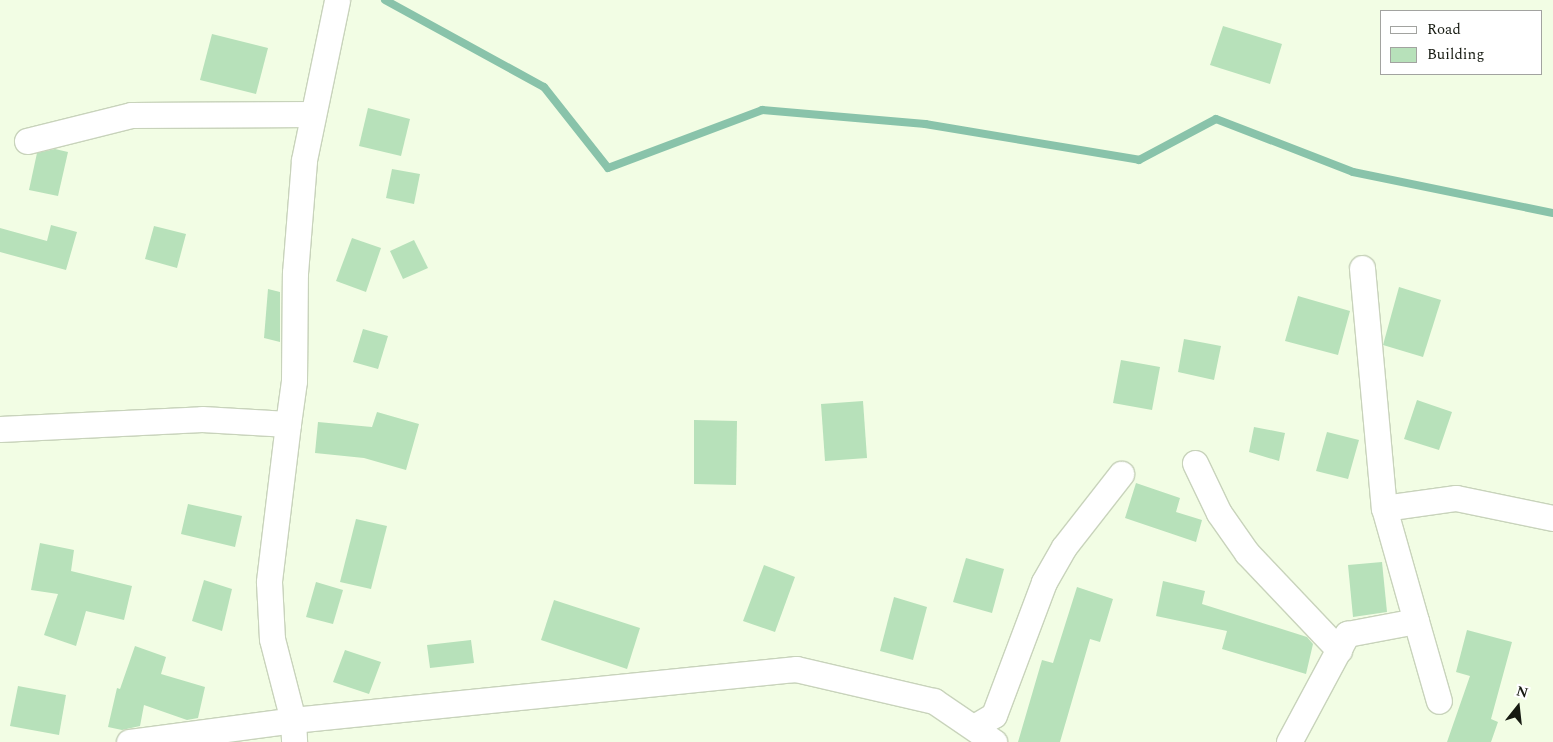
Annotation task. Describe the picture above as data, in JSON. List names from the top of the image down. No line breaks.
{"legend":["Road","Building"],"north":"top"}
